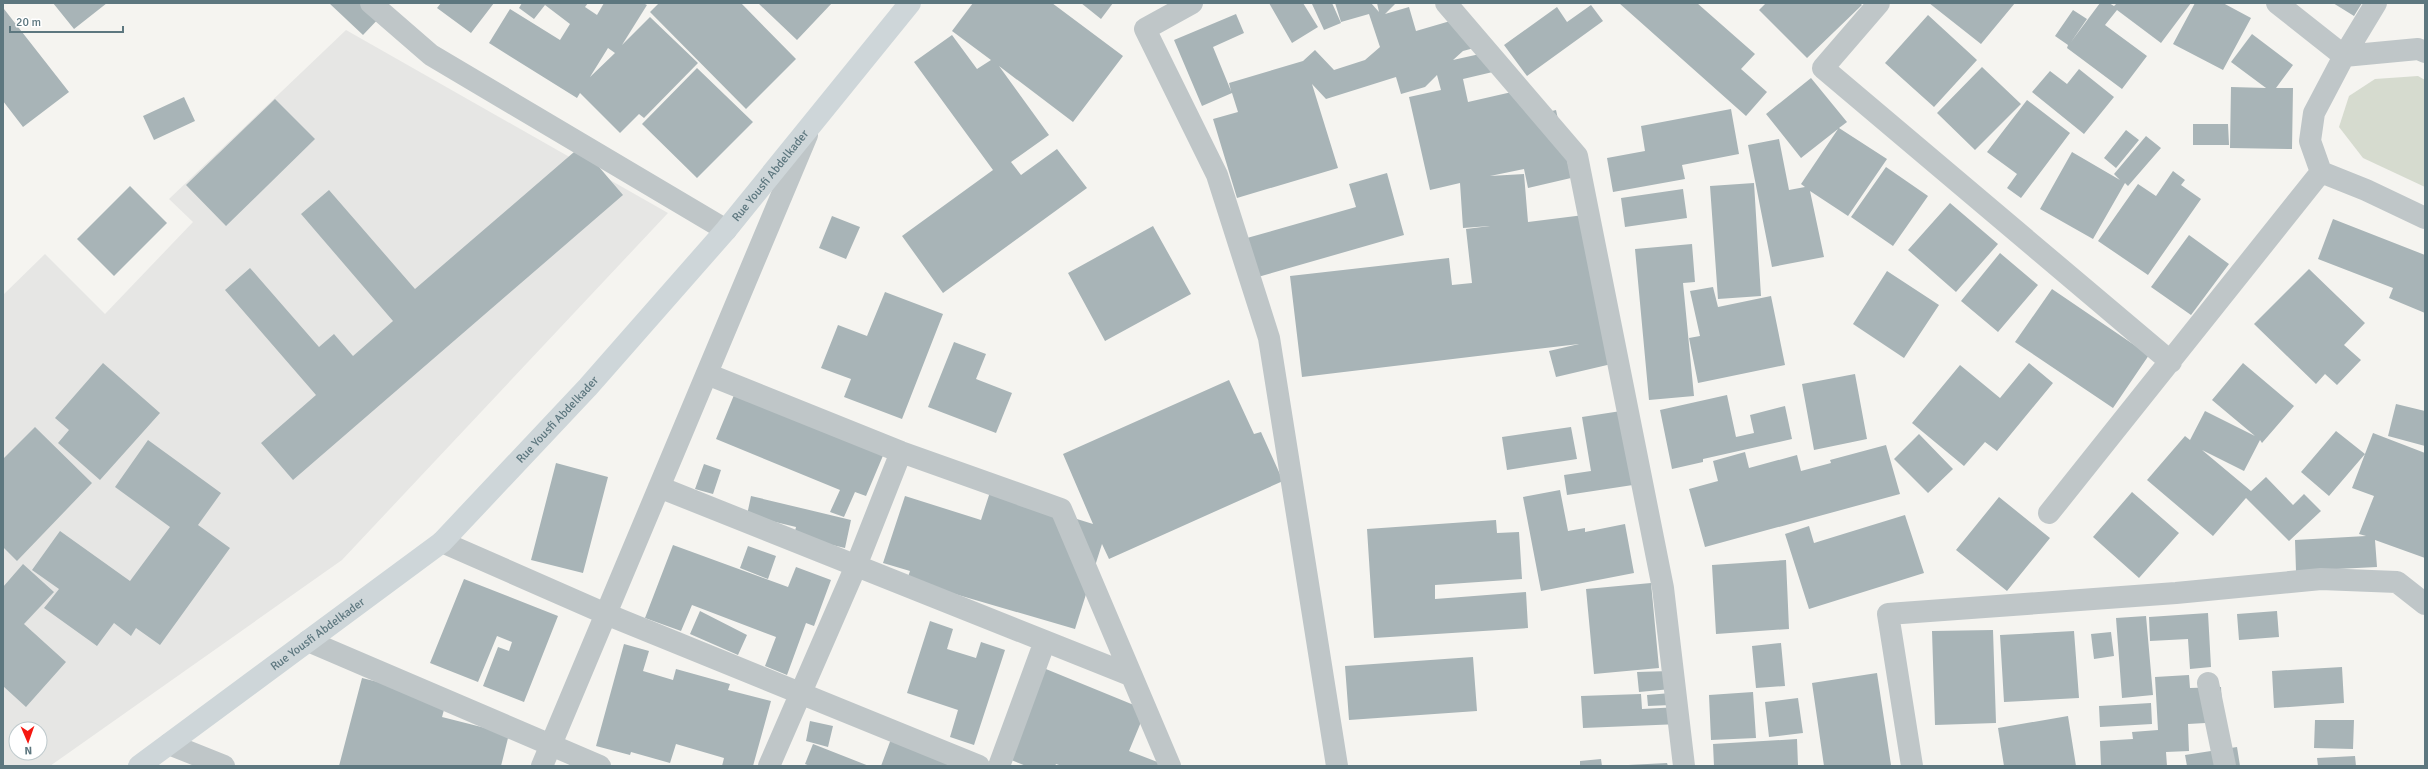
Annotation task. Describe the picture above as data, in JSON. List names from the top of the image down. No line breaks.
{"streets":{"main road":["Rue Yousfi Abdelkader"]},"scale_bar":"20 m","north":"bottom"}
